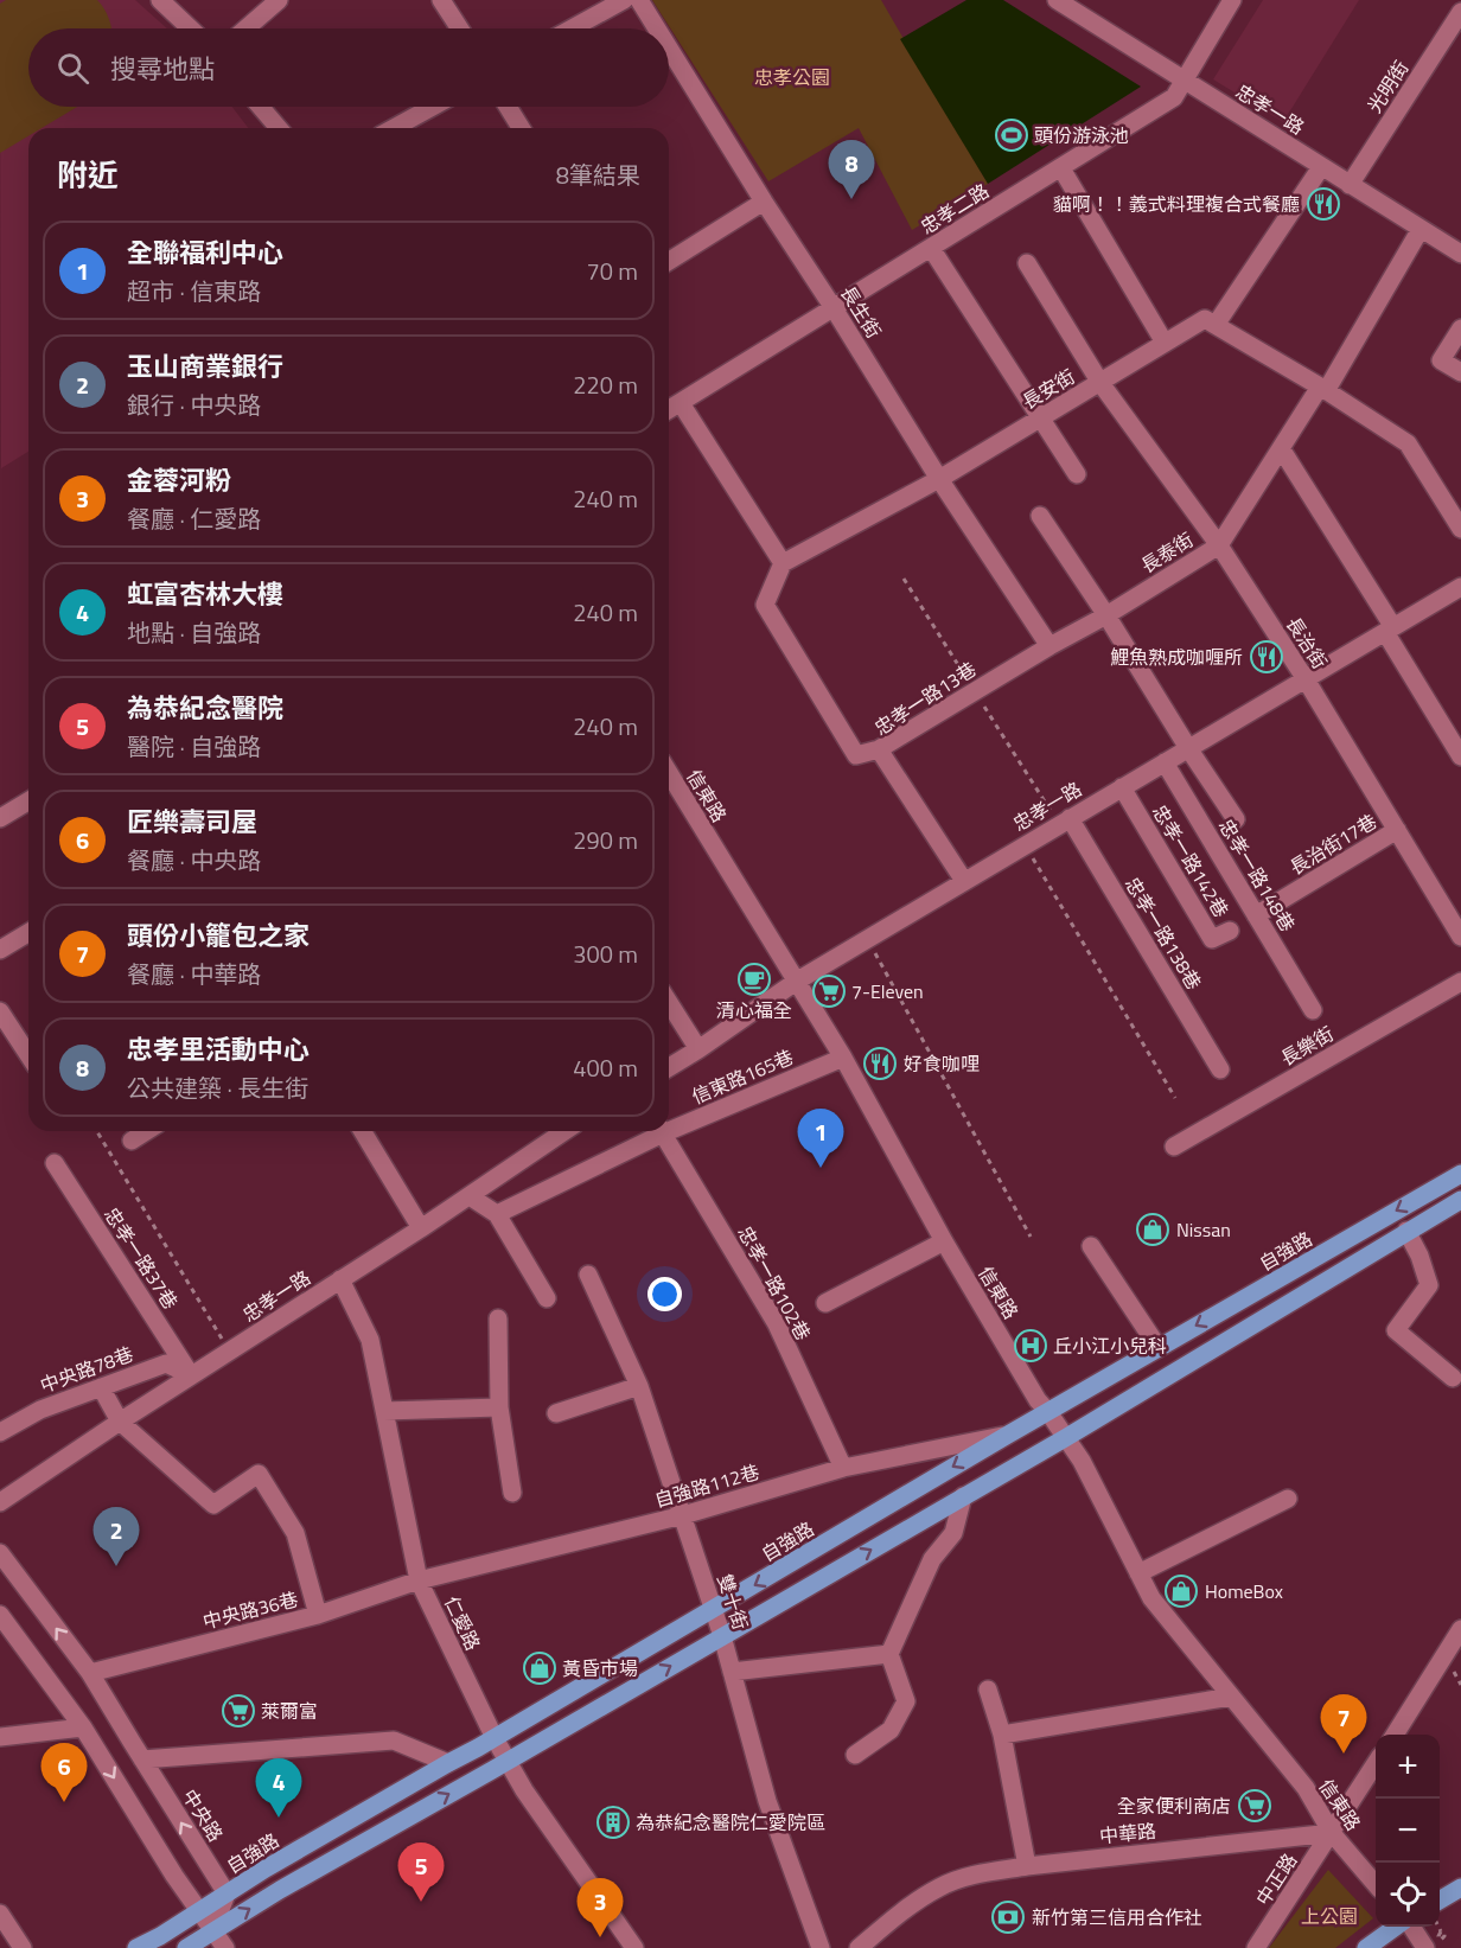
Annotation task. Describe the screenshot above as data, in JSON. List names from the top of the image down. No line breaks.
{"streets":{"main road":["自強路"],"street":["光明街","忠孝一路","忠孝二路","長生街","長安街","長泰街","長治街","忠孝一路13巷","信東路","長治街17巷","忠孝一路142巷","忠孝一路148巷","忠孝一路138巷","長樂街","信東路165巷","忠孝一路37巷","忠孝一路102巷","中央路78巷","自強路112巷","雙十街","中央路36巷","仁愛路","中央路","中華路","中正路"]},"crossings":[["光明街","忠孝一路"],["忠孝一路","忠孝二路"],["忠孝一路","長泰街"],["忠孝一路","長治街"],["忠孝一路","忠孝一路13巷"],["忠孝一路","信東路"],["忠孝一路","忠孝一路142巷"],["忠孝一路","忠孝一路148巷"],["忠孝一路","忠孝一路138巷"],["忠孝一路","忠孝一路37巷"],["忠孝一路","中央路78巷"],["忠孝一路","仁愛路"],["忠孝二路","長生街"],["長生街","長安街"],["長生街","長泰街"],["長生街","忠孝一路13巷"],["長安街","長治街"],["長泰街","長治街"],["長泰街","忠孝一路13巷"],["長治街","長治街17巷"],["信東路","信東路165巷"],["信東路","自強路"],["信東路","中華路"],["信東路","中正路"],["長治街17巷","忠孝一路148巷"],["自強路","自強路112巷"],["自強路","雙十街"],["自強路","仁愛路"],["自強路","中央路"],["忠孝一路37巷","中央路78巷"],["忠孝一路102巷","自強路112巷"],["自強路112巷","雙十街"],["自強路112巷","中央路36巷"],["自強路112巷","仁愛路"],["中央路36巷","仁愛路"],["中央路36巷","中央路"],["中華路","中正路"]],"parks":["忠孝公園","上公園"],"places":{"sports":["頭份游泳池"],"restaurant":["貓啊！！義式料理複合式餐廳","鯉魚熟成咖喱所","好食咖哩"],"cafe":["清心福全"],"supermarket":["7-Eleven","萊爾富","全家便利商店"],"shop":["Nissan","HomeBox","黃昏市場"],"hospital":["丘小江小兒科"],"building":["為恭紀念醫院仁愛院區"],"bank":["新竹第三信用合作社"]},"page":{"search":"搜尋地點","heading":["附近","8筆結果"],"pins":["8","1","2","7","6","4","5","3"],"list":[{"mark":"1","name":"全聯福利中心","note":"超市 · 信東路","value":"70 m"},{"mark":"2","name":"玉山商業銀行","note":"銀行 · 中央路","value":"220 m"},{"mark":"3","name":"金蓉河粉","note":"餐廳 · 仁愛路","value":"240 m"},{"mark":"4","name":"虹富杏林大樓","note":"地點 · 自強路","value":"240 m"},{"mark":"5","name":"為恭紀念醫院","note":"醫院 · 自強路","value":"240 m"},{"mark":"6","name":"匠樂壽司屋","note":"餐廳 · 中央路","value":"290 m"},{"mark":"7","name":"頭份小籠包之家","note":"餐廳 · 中華路","value":"300 m"},{"mark":"8","name":"忠孝里活動中心","note":"公共建築 · 長生街","value":"400 m"}],"map_buttons":["+","−"]}}
